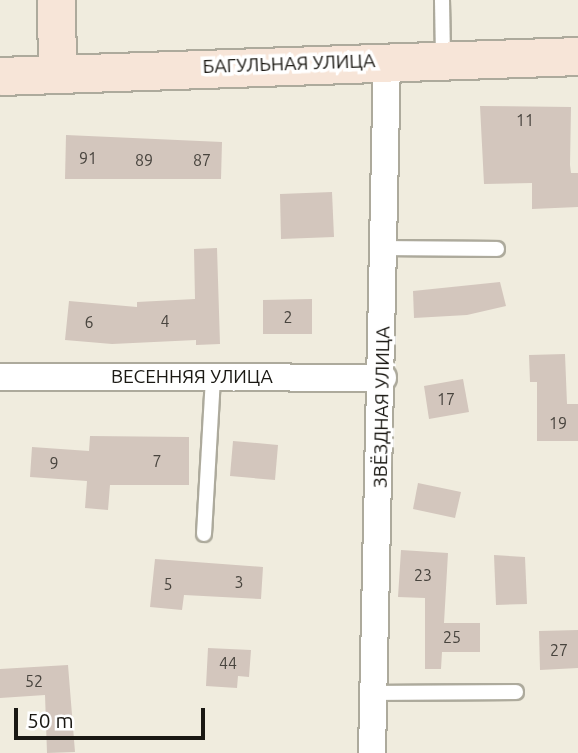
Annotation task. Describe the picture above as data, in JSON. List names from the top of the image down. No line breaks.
{"streets":{"street":["БАГУЛЬНАЯ УЛИЦА","ВЕСЕННЯЯ УЛИЦА","ЗВЁЗДНАЯ УЛИЦА"]},"crossings":[["БАГУЛЬНАЯ УЛИЦА","ЗВЁЗДНАЯ УЛИЦА"],["ВЕСЕННЯЯ УЛИЦА","ЗВЁЗДНАЯ УЛИЦА"]],"house_numbers":["11","91","89","87","2","4","6","17","19","7","9","23","3","5","25","27","44","52"],"scale_bar":"50 m"}
